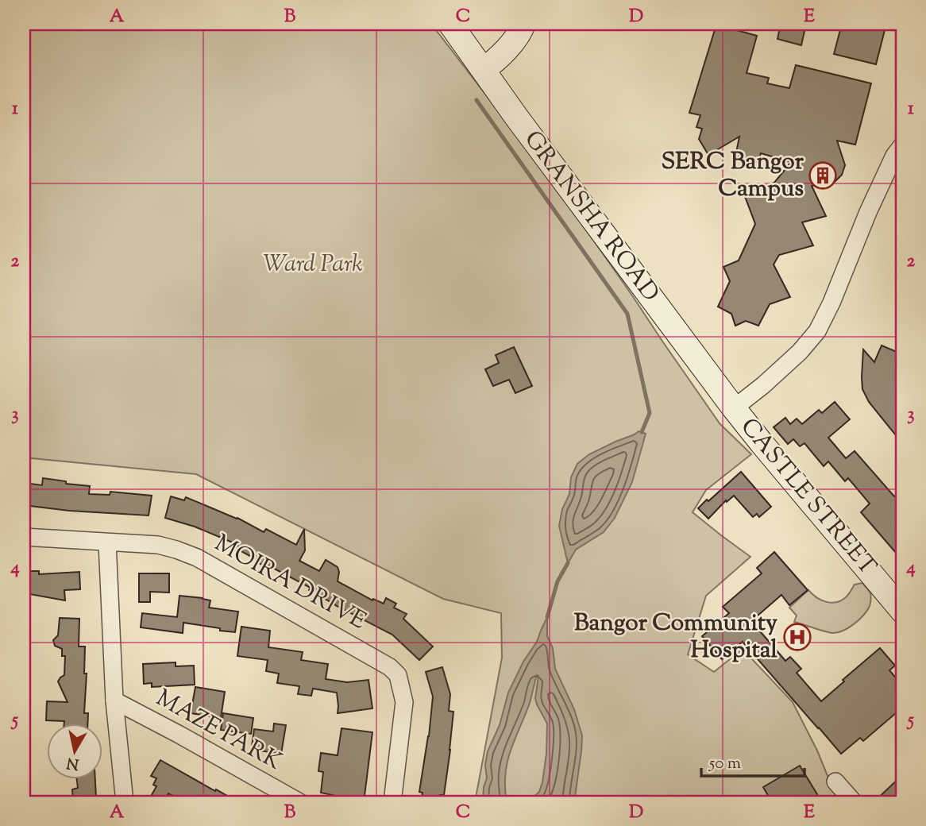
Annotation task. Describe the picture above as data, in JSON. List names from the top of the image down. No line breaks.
{"streets":{"street":["GRANSHA ROAD","CASTLE STREET","MOIRA DRIVE","MAZE PARK"]},"crossings":[["GRANSHA ROAD","CASTLE STREET"]],"parks":["Ward Park"],"places":{"building":["SERC Bangor Campus"],"hospital":["Bangor Community Hospital"]},"scale_bar":"50 m","north":"bottom","grid":{"columns":["A","B","C","D","E"],"rows":["1","2","3","4","5"]}}
